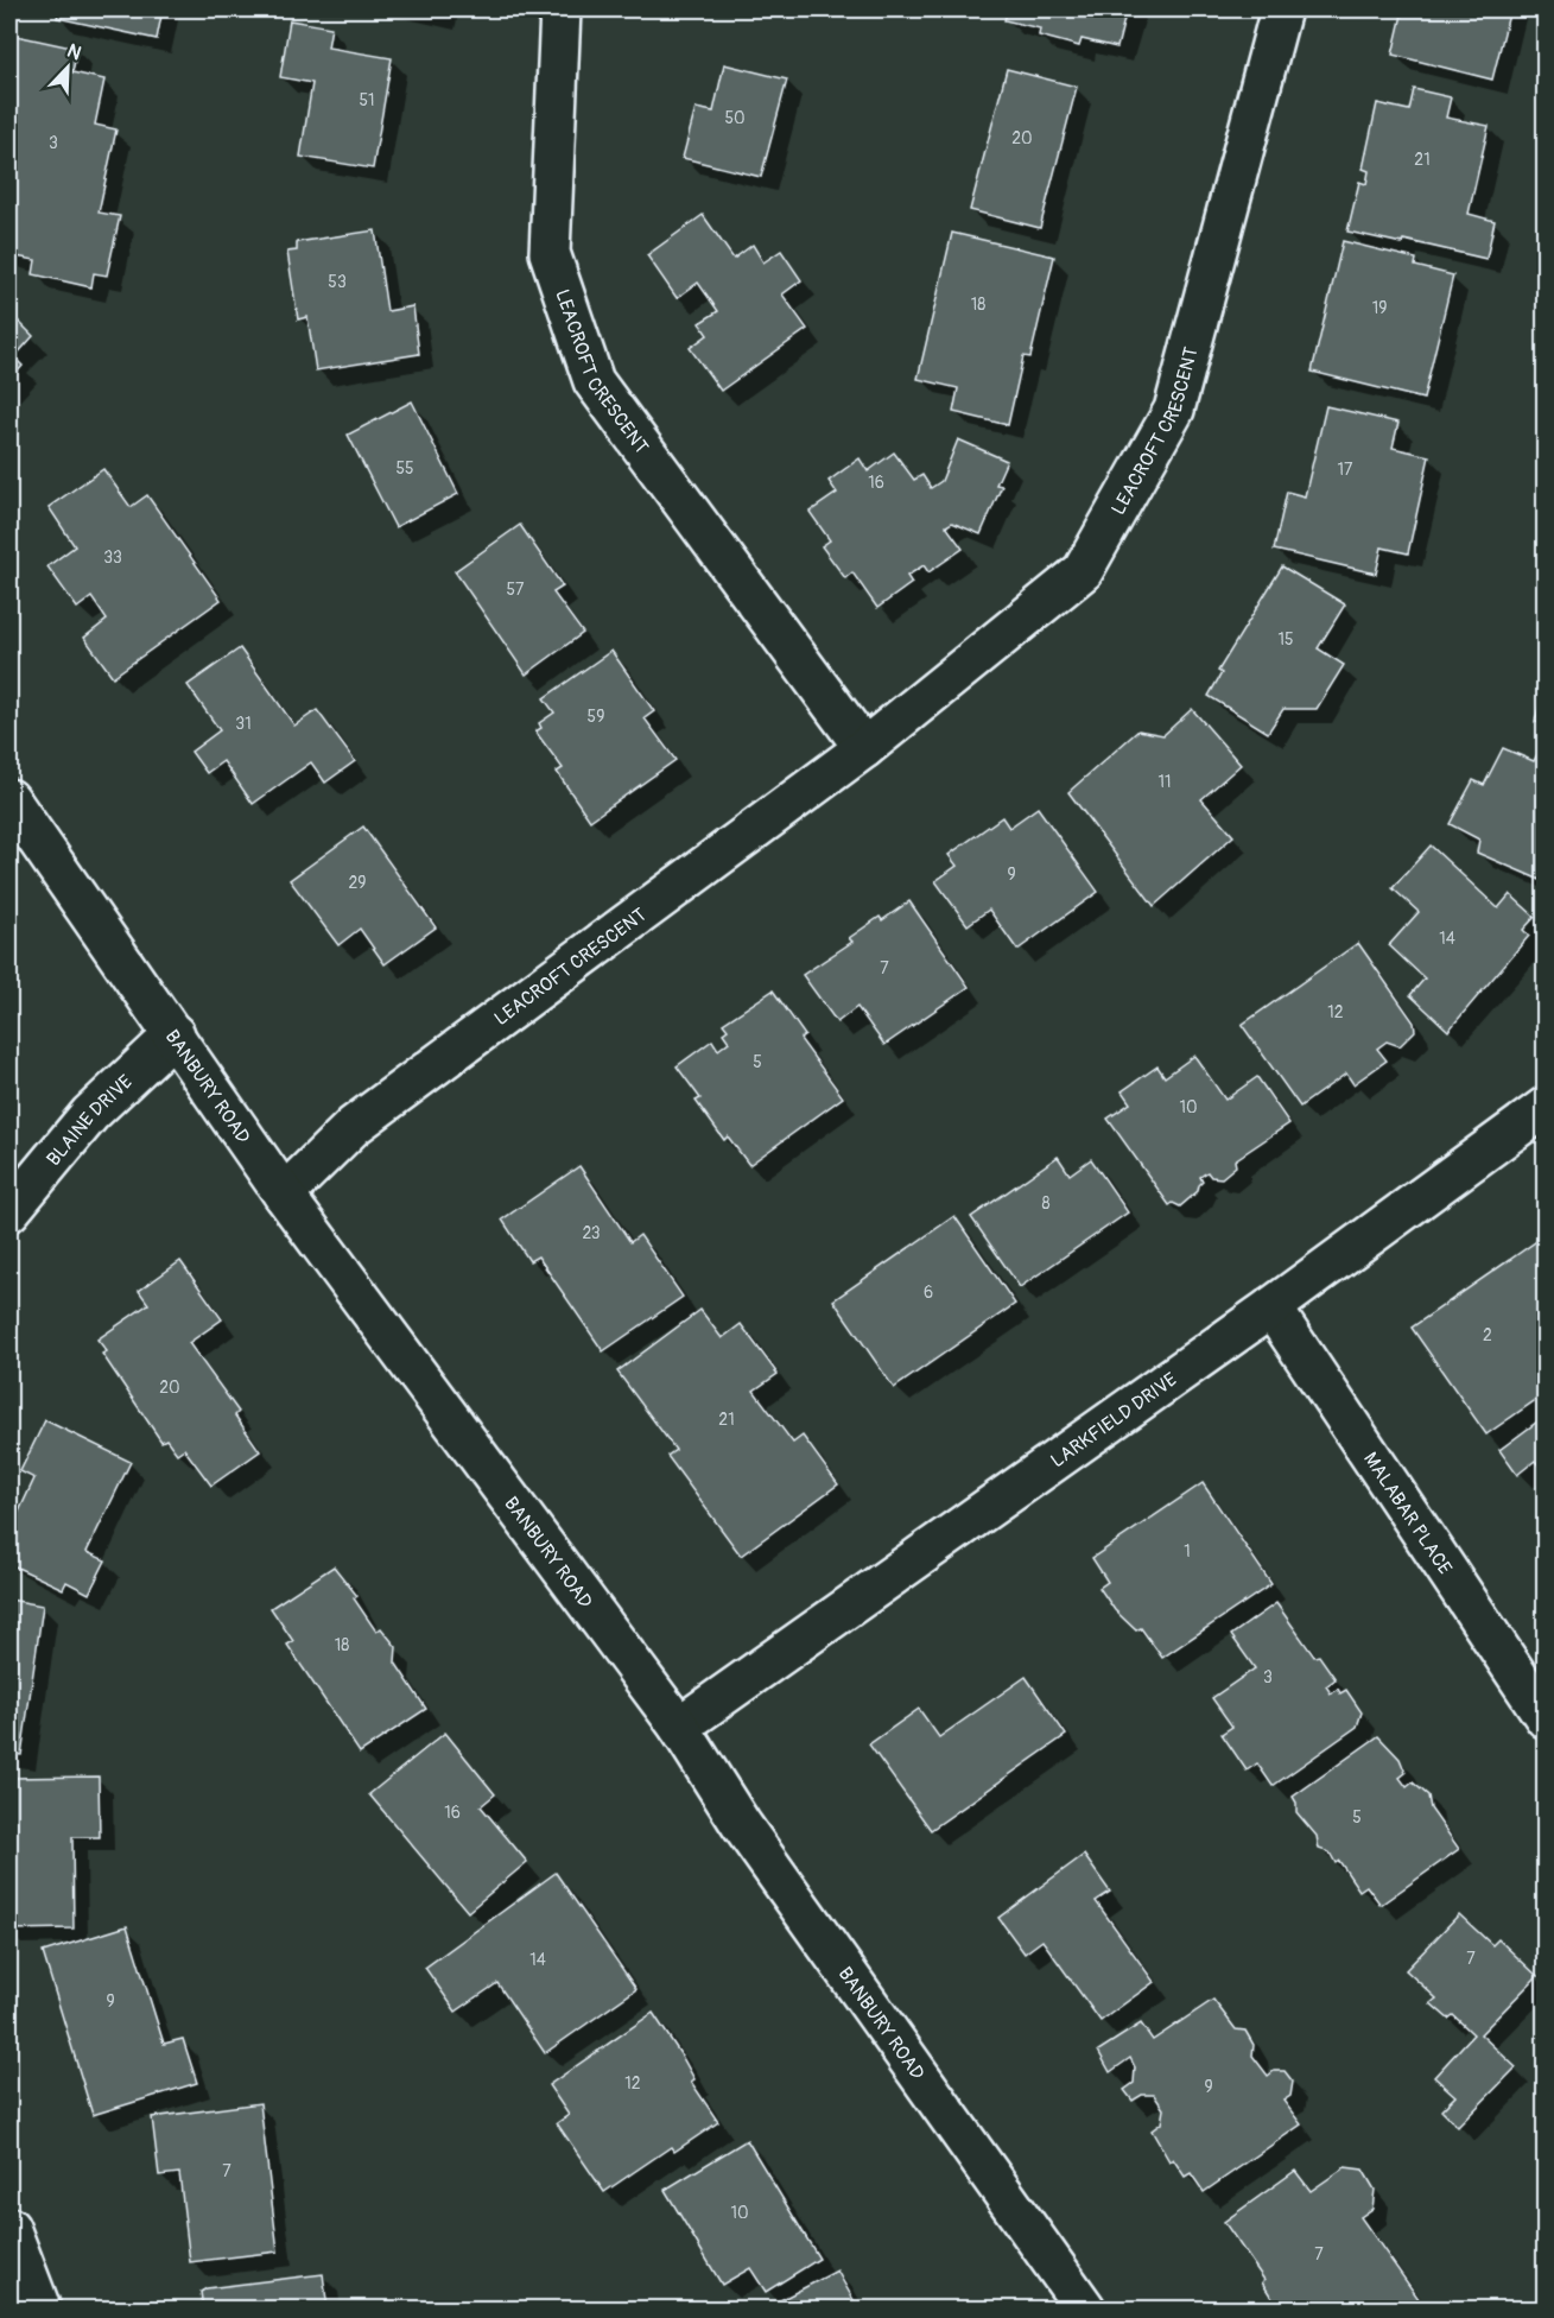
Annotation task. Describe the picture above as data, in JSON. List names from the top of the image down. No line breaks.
{"streets":{"street":["LEACROFT CRESCENT","BANBURY ROAD","BLAINE DRIVE","LARKFIELD DRIVE","MALABAR PLACE"]},"crossings":[["LEACROFT CRESCENT","BANBURY ROAD"],["BANBURY ROAD","BLAINE DRIVE"],["BANBURY ROAD","LARKFIELD DRIVE"],["LARKFIELD DRIVE","MALABAR PLACE"]],"house_numbers":["51","50","20","3","21","53","18","19","55","17","16","33","57","15","59","31","11","9","29","14","7","12","5","10","8","23","6","2","20","21","1","18","3","16","5","7","14","9","12","9","7","10","7"],"north":"top right"}
